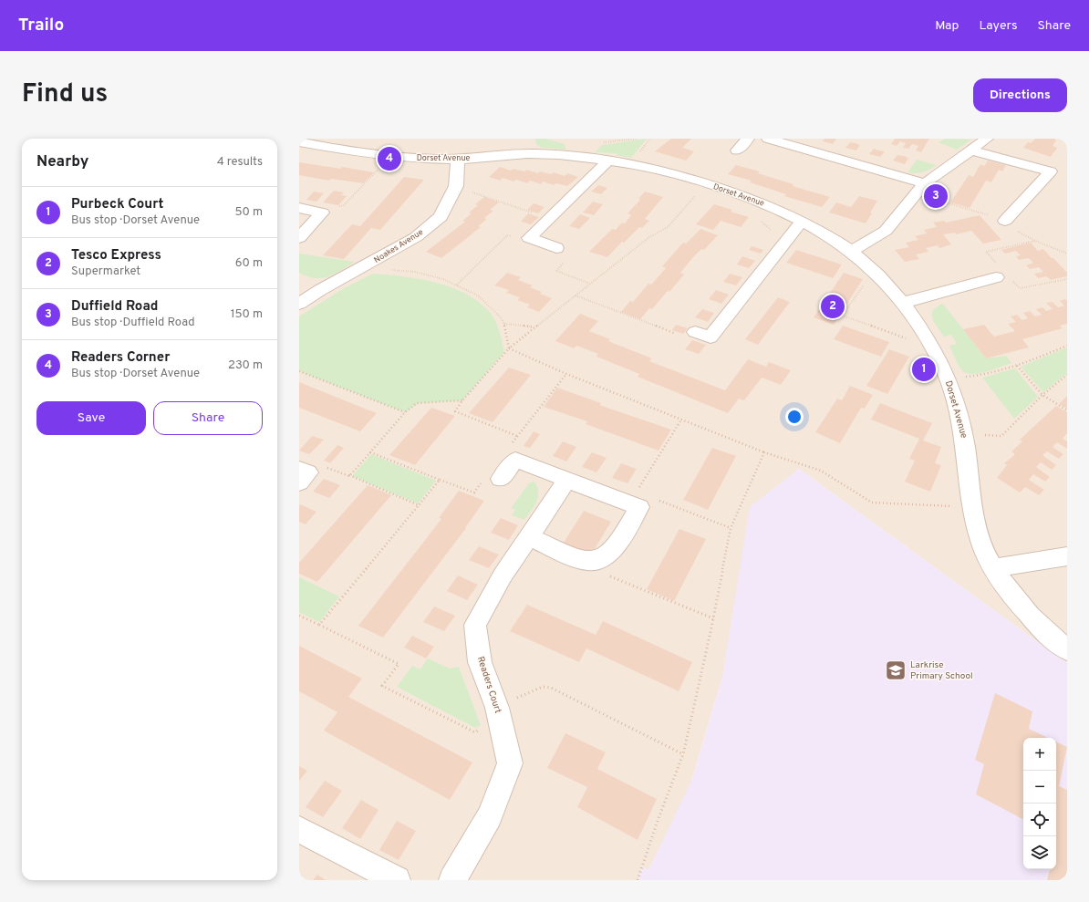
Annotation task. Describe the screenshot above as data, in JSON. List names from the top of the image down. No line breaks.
{"streets":{"street":["Dorset Avenue","Noakes Avenue","Readers Court"]},"crossings":[["Dorset Avenue","Noakes Avenue"]],"places":{"school or university":["Larkrise Primary School"]},"page":{"header":"Trailo","nav":["Map","Layers","Share"],"title":"Find us","buttons":["Directions",["Save","Share"]],"heading":["Nearby","4 results"],"pins":["4","3","2","1"],"list":[{"mark":"1","name":"Purbeck Court","note":"Bus stop · Dorset Avenue","value":"50 m"},{"mark":"2","name":"Tesco Express","note":"Supermarket","value":"60 m"},{"mark":"3","name":"Duffield Road","note":"Bus stop · Duffield Road","value":"150 m"},{"mark":"4","name":"Readers Corner","note":"Bus stop · Dorset Avenue","value":"230 m"}],"map_buttons":["+","−"]}}
